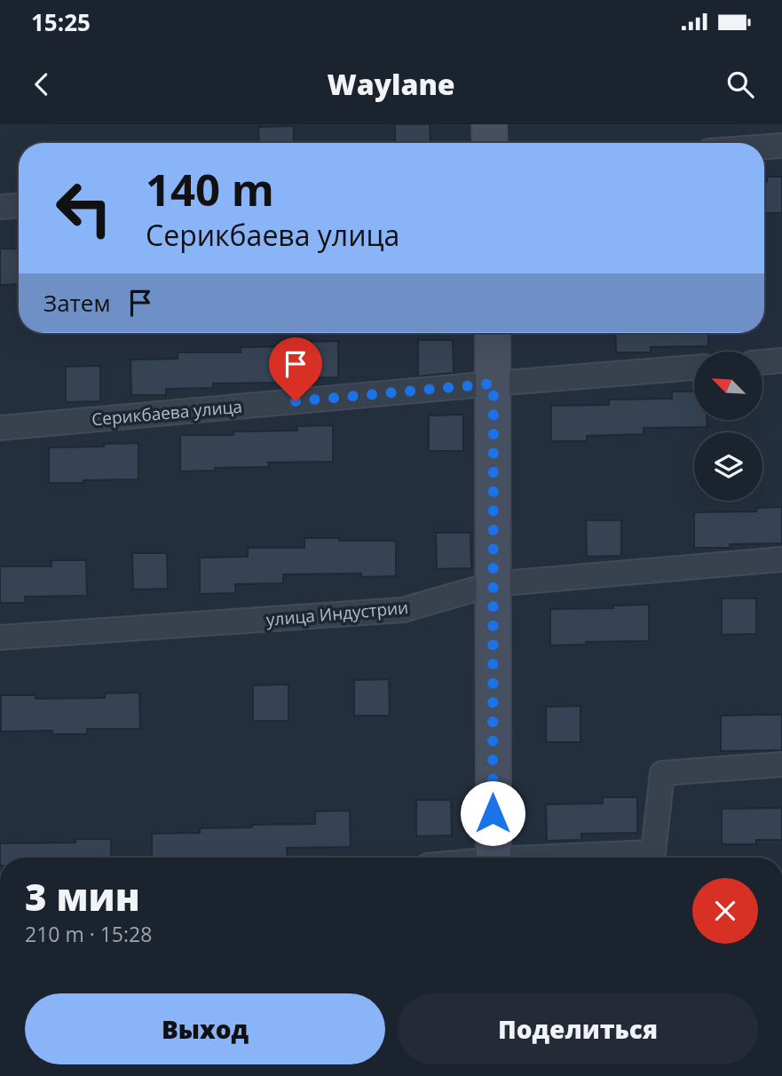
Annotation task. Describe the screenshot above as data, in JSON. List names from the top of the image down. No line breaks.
{"streets":{"street":["Серикбаева улица","улица Индустрии"]},"north":"top left","page":{"status":"15:25","header":"Waylane","turn":["140 m","Серикбаева улица"],"then":"Затем","heading":["3 мин","210 m · 15:28"],"buttons":["Выход","Поделиться"]}}
